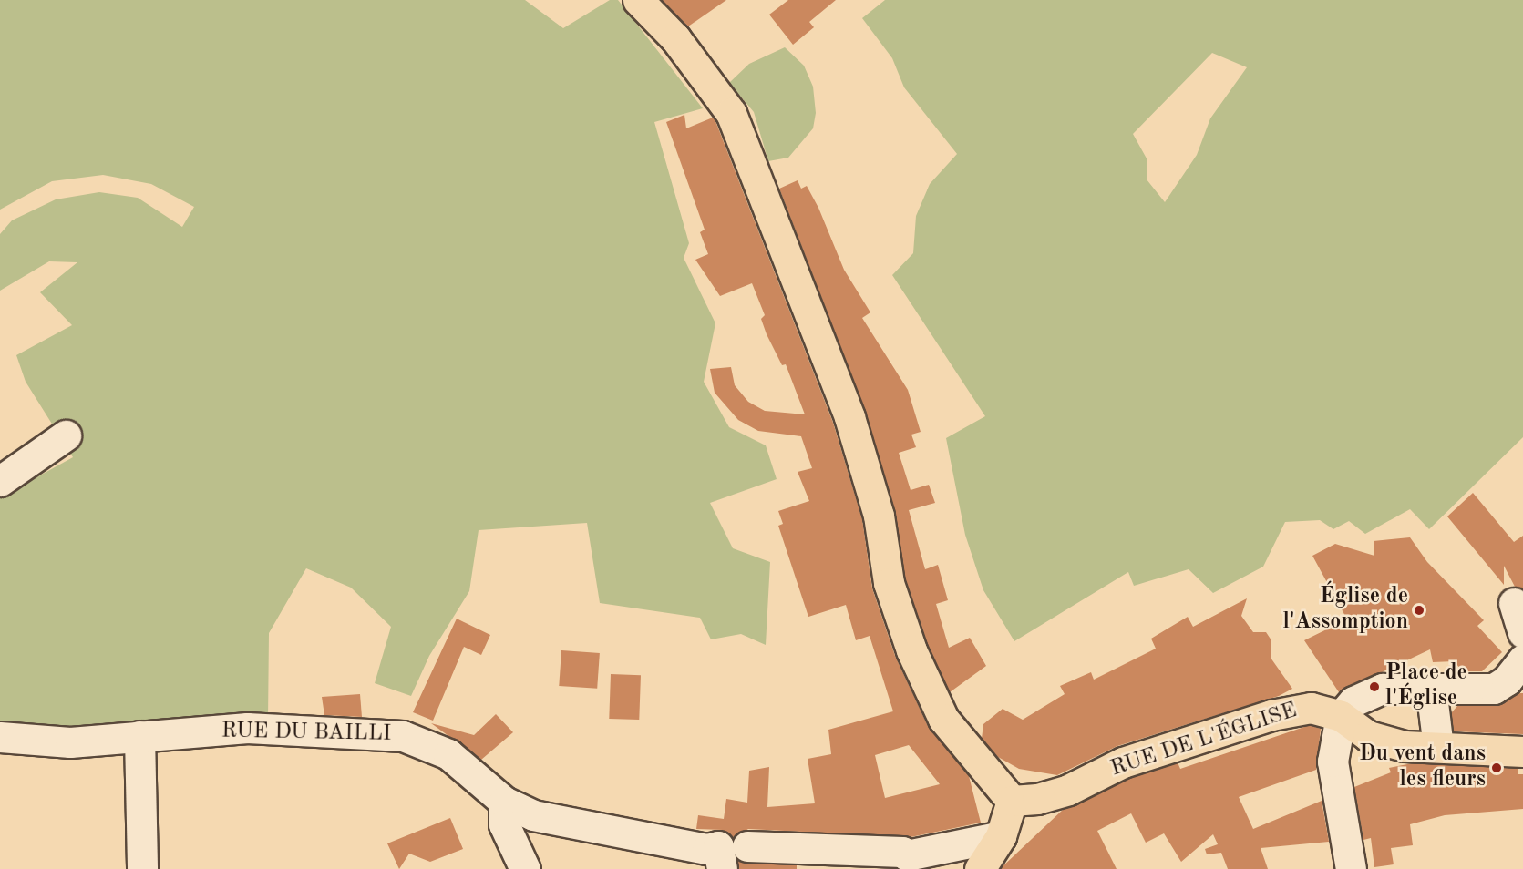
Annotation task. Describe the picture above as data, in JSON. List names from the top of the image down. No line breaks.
{"streets":{"main road":["RUE DE L'ÉGLISE"],"street":["RUE DU BAILLI"]},"places":["Église de l'Assomption","Place de l'Église","Du vent dans les fleurs"]}
